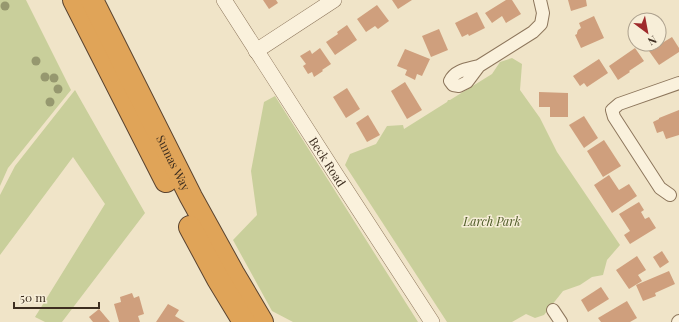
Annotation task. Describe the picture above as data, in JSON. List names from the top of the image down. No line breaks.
{"streets":{"highway":["Sumas Way"],"street":["Beck Road"]},"parks":["Larch Park"],"scale_bar":"50 m","north":"bottom right"}
